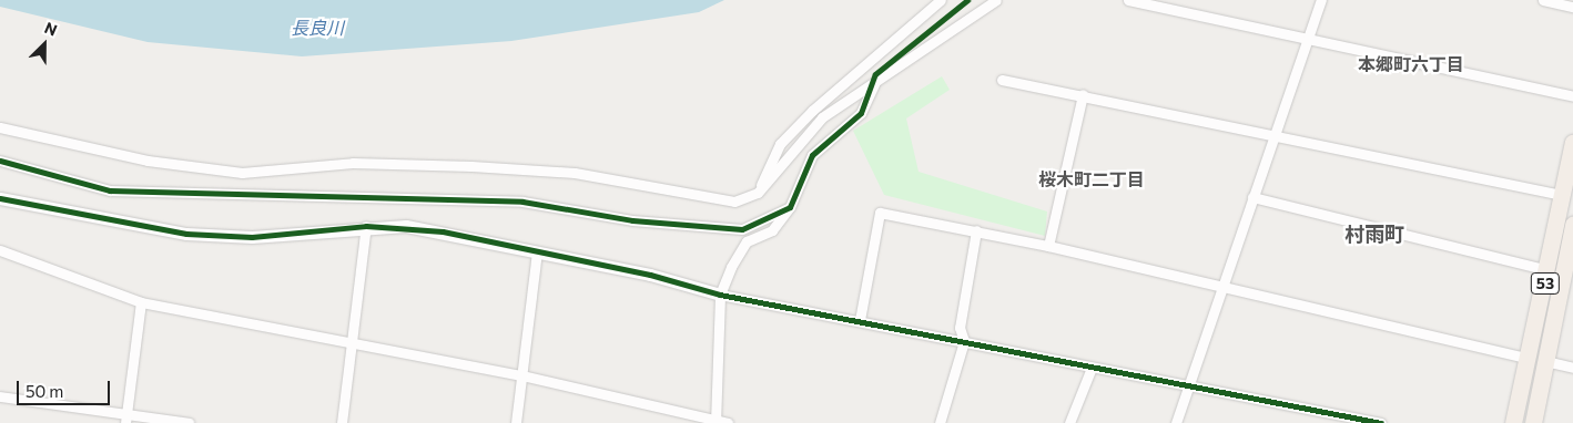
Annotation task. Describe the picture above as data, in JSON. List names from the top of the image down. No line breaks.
{"streets":{"main road":["53"]},"districts":["本郷町六丁目","桜木町二丁目","村雨町"],"water":["長良川"],"scale_bar":"50 m","north":"top right"}
